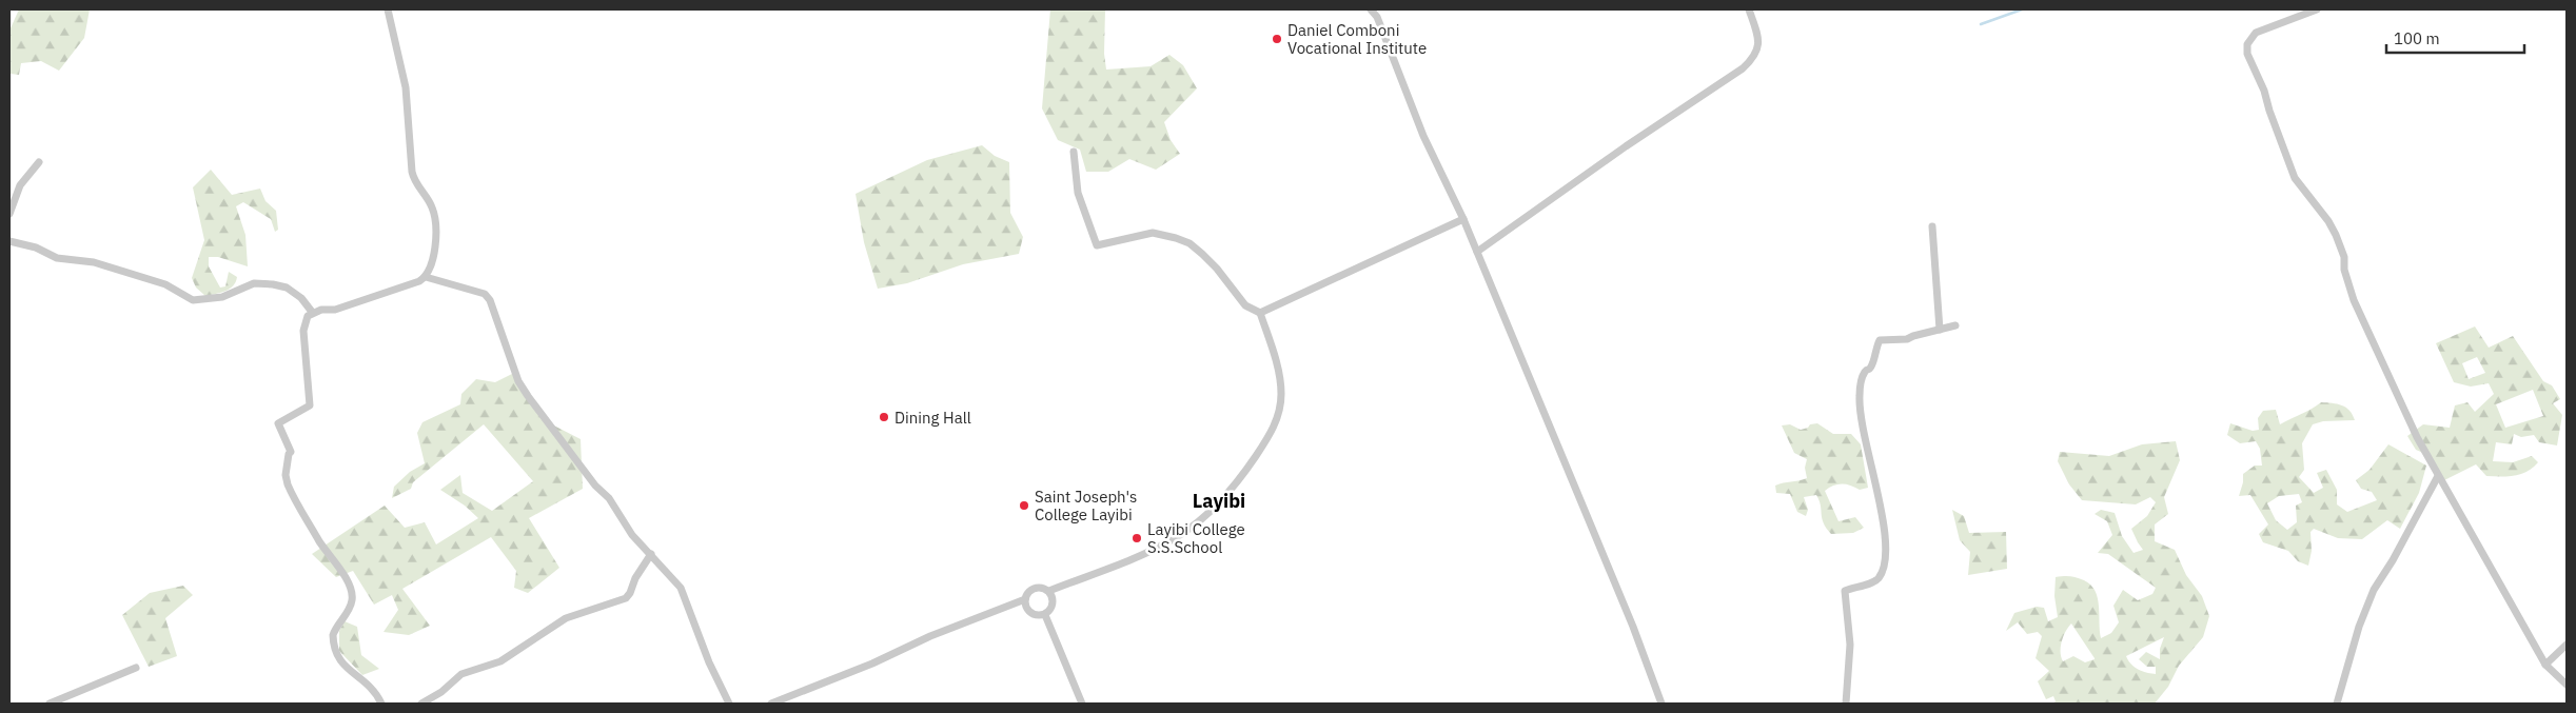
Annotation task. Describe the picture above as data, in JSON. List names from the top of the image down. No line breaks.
{"districts":["Layibi"],"places":["Daniel Comboni Vocational Institute","Dining Hall","Saint Joseph's College Layibi","Layibi College S.S.School"],"scale_bar":"100 m"}
